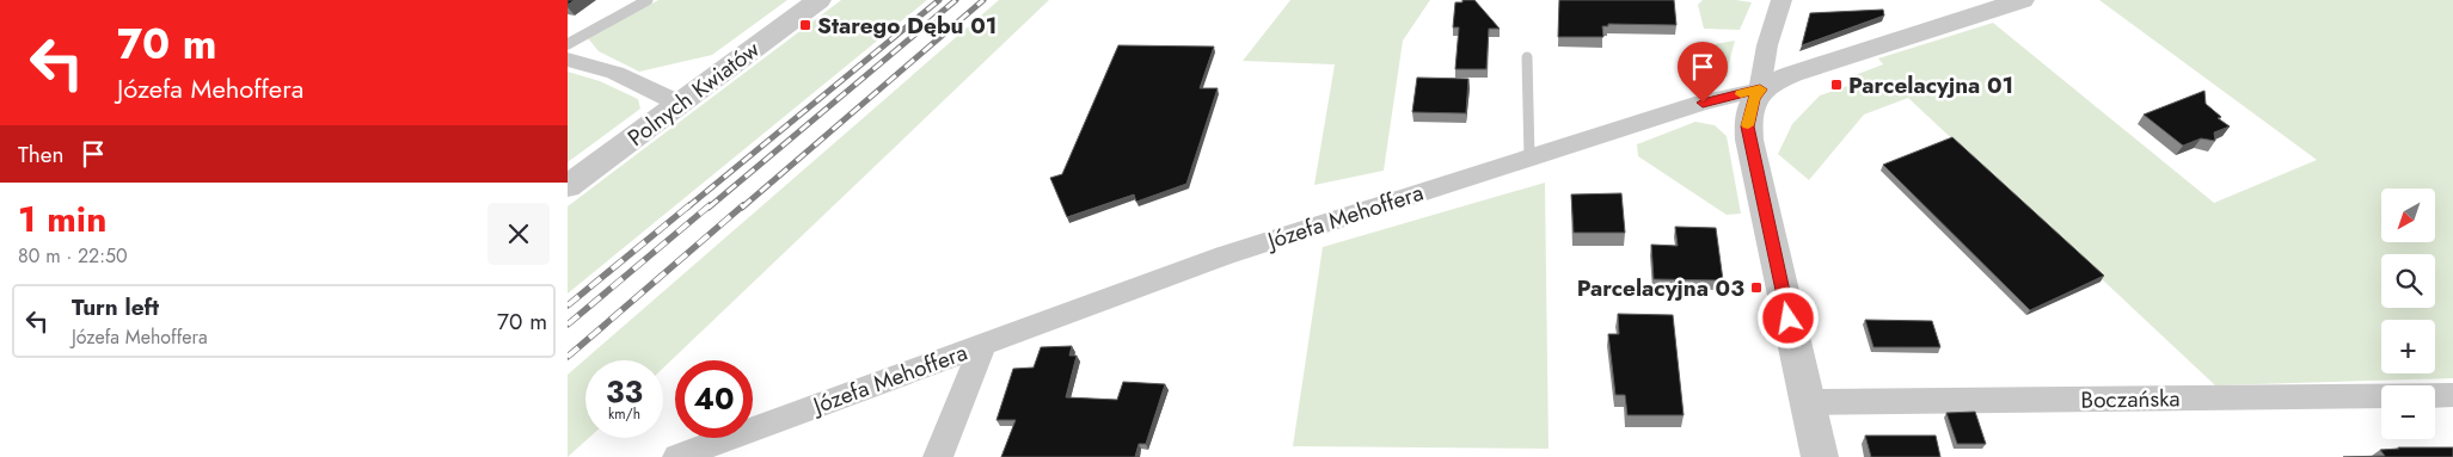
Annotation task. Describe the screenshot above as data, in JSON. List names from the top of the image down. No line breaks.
{"streets":{"street":["Polnych Kwiatów","Józefa Mehoffera","Boczańska"]},"places":{"transit":["Starego Dębu 01","Parcelacyjna 01","Parcelacyjna 03"]},"north":"bottom left","page":{"turn":["70 m","Józefa Mehoffera"],"then":"Then","heading":["1 min","80 m · 22:50"],"map_buttons":["+","−"],"list":[{"name":"Turn left","note":"Józefa Mehoffera","value":"70 m"}],"speed":"33 km/h","limit":"40"}}
